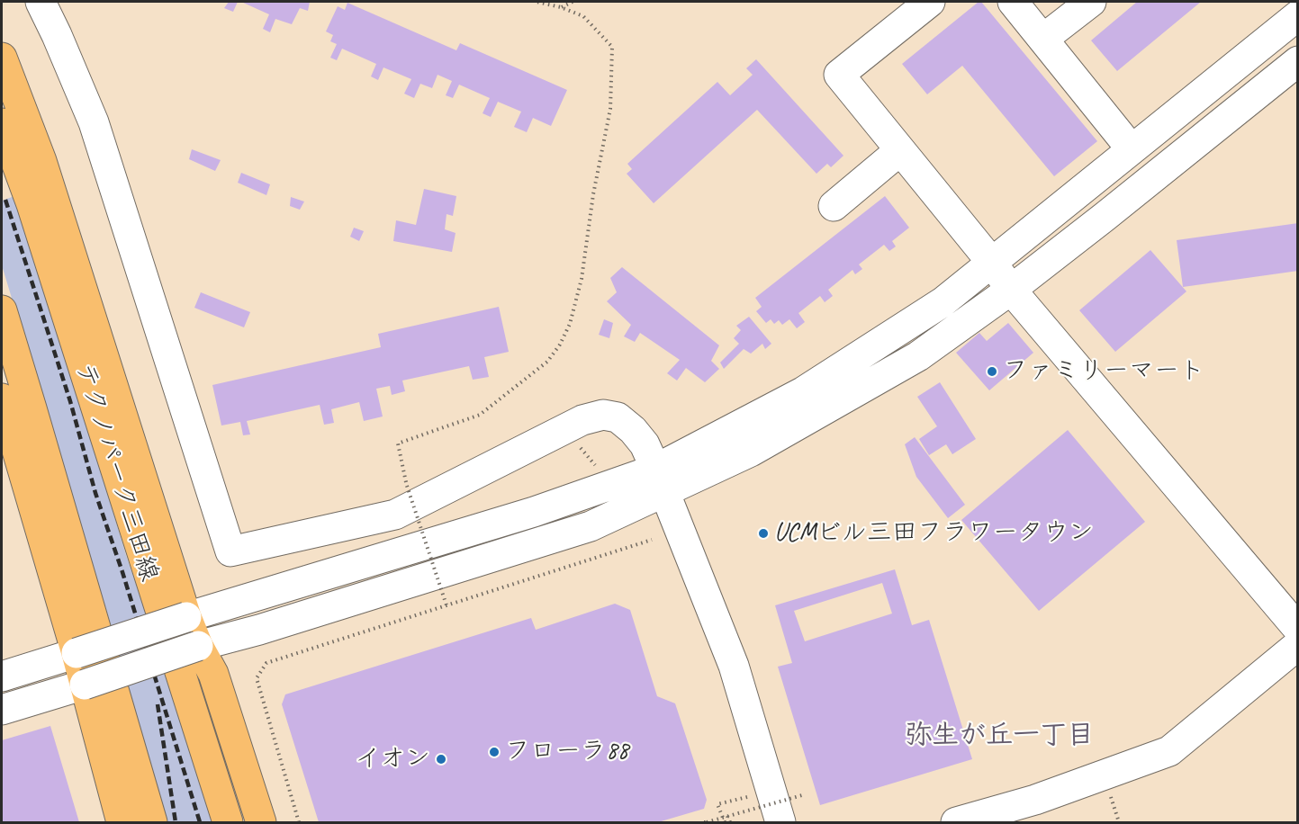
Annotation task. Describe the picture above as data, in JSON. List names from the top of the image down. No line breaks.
{"streets":{"main road":["テクノパーク三田線"]},"districts":["弥生が丘一丁目"],"places":["ファミリーマート","UCMビル三田フラワータウン","フローラ88","イオン"]}
